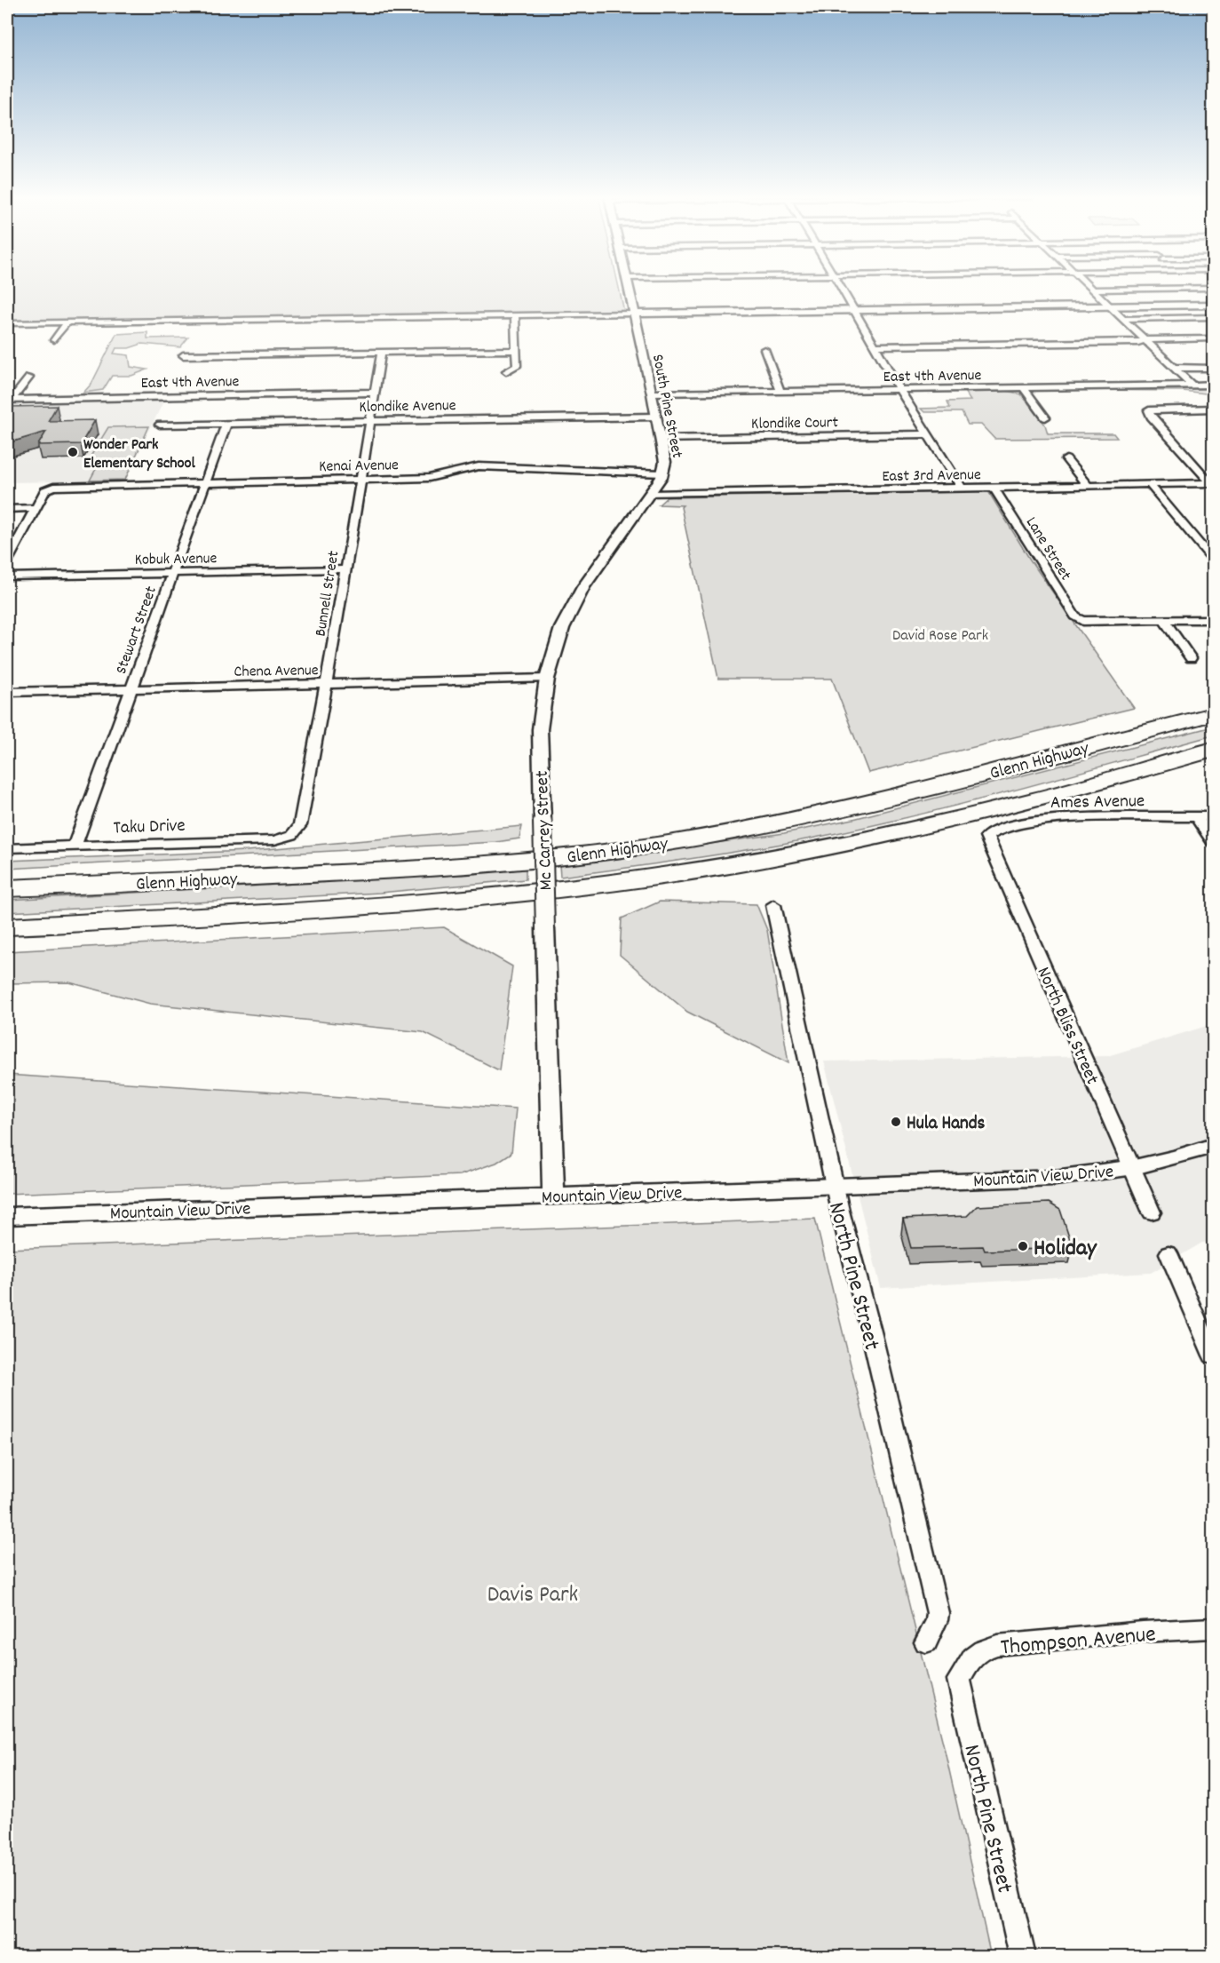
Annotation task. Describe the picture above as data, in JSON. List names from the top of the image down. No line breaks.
{"streets":{"highway":["Glenn Highway"],"street":["East 4th Avenue","Klondike Avenue","South Pine Street","Klondike Court","Kenai Avenue","East 3rd Avenue","Lane Street","Kobuk Avenue","Bunnell Street","Stewart Street","Chena Avenue","Ames Avenue","Taku Drive","Mc Carrey Street","North Bliss Street","Mountain View Drive","North Pine Street","Thompson Avenue"]},"crossings":[["East 4th Avenue","South Pine Street"],["East 4th Avenue","Bunnell Street"],["Klondike Avenue","South Pine Street"],["Klondike Avenue","Bunnell Street"],["Klondike Avenue","Stewart Street"],["South Pine Street","Klondike Court"],["South Pine Street","Kenai Avenue"],["South Pine Street","East 3rd Avenue"],["South Pine Street","Mc Carrey Street"],["Kenai Avenue","Bunnell Street"],["Kenai Avenue","Stewart Street"],["East 3rd Avenue","Lane Street"],["East 3rd Avenue","Mc Carrey Street"],["Kobuk Avenue","Bunnell Street"],["Kobuk Avenue","Stewart Street"],["Bunnell Street","Chena Avenue"],["Bunnell Street","Taku Drive"],["Stewart Street","Chena Avenue"],["Stewart Street","Taku Drive"],["Chena Avenue","Mc Carrey Street"],["Ames Avenue","North Bliss Street"],["Mc Carrey Street","Mountain View Drive"],["North Bliss Street","Mountain View Drive"],["Mountain View Drive","North Pine Street"],["North Pine Street","Thompson Avenue"]],"parks":["David Rose Park","Davis Park"],"places":["Wonder Park Elementary School","Hula Hands","Holiday"]}
